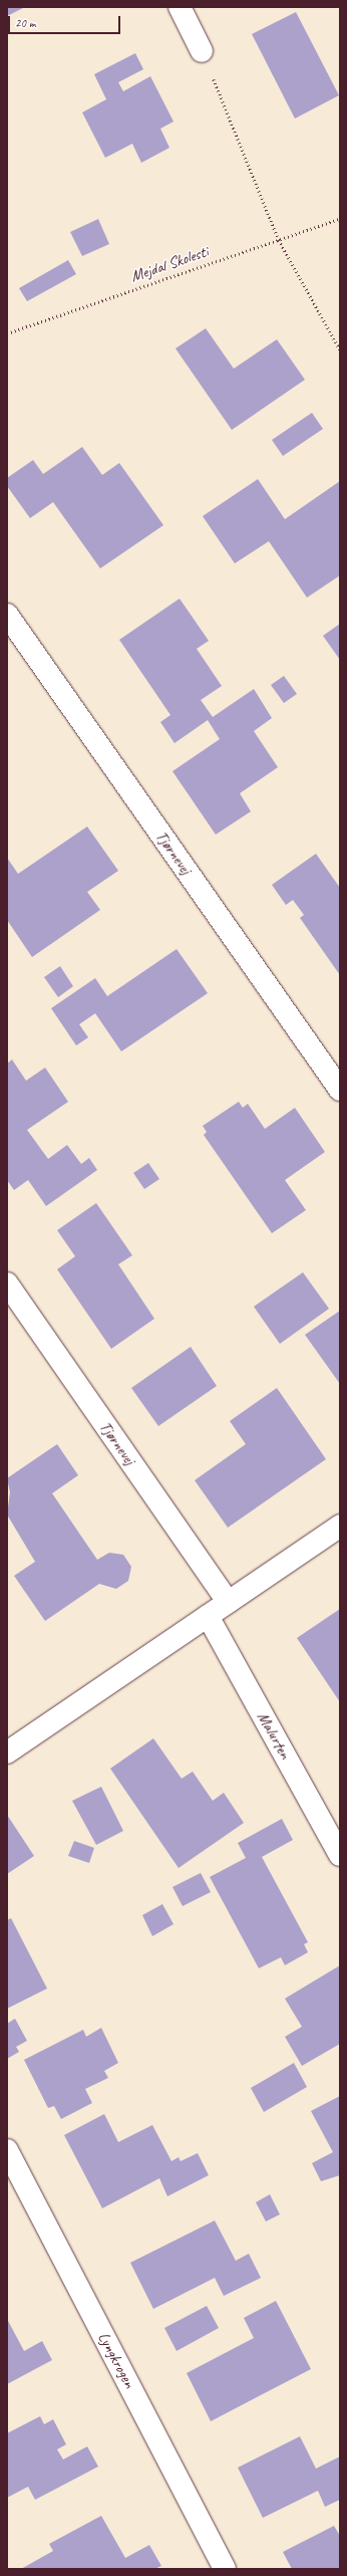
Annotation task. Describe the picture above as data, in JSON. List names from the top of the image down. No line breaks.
{"streets":{"street":["Tjørnevej","Malurten","Lyngkrogen"],"path":["Mejdal Skolesti"]},"scale_bar":"20 m"}
